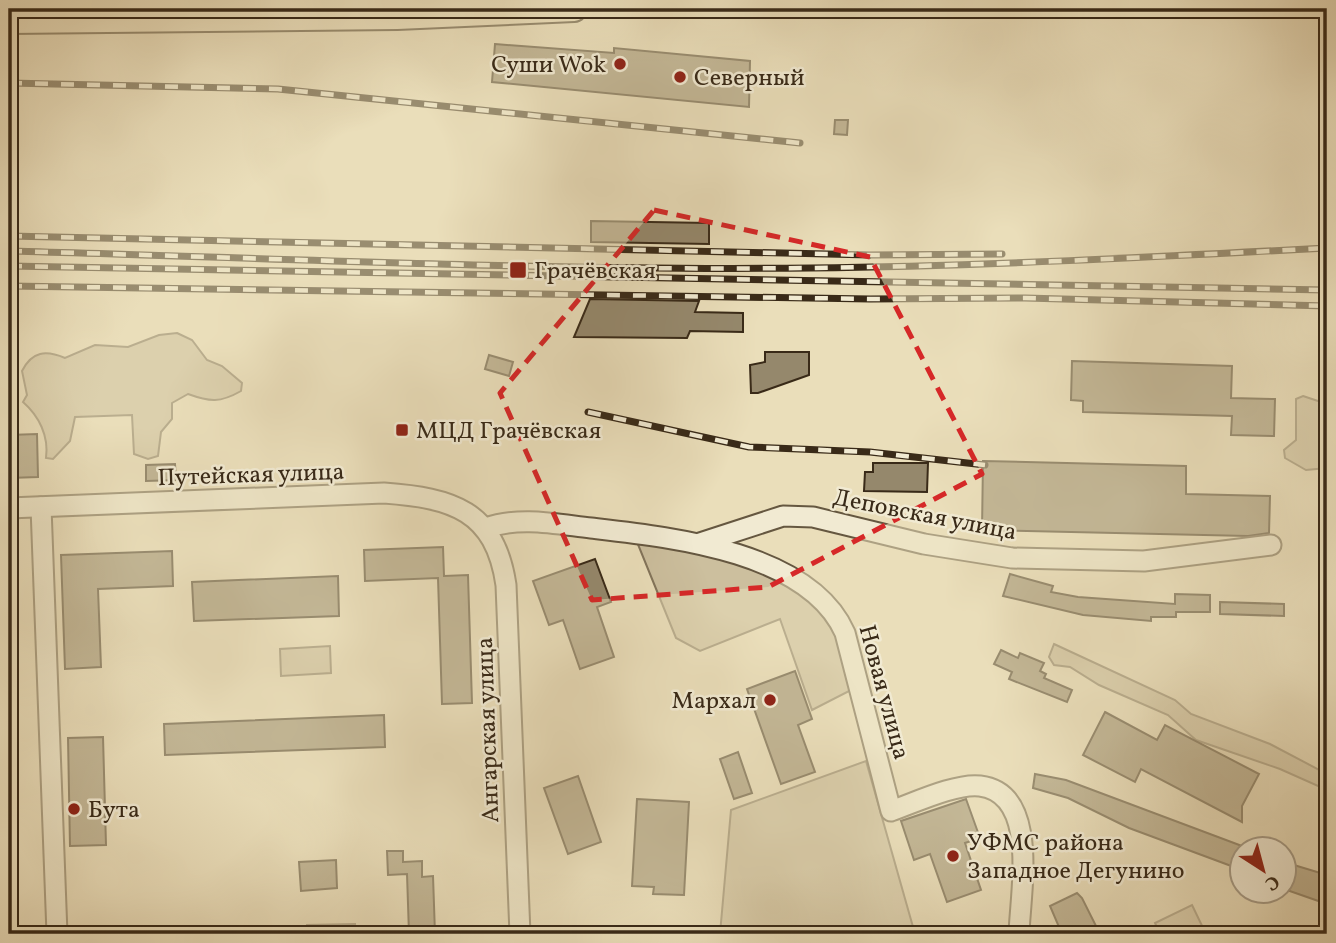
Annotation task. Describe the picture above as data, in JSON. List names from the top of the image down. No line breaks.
{"streets":{"street":["Путейская улица","Деповская улица","Новая улица","Ангарская улица"]},"crossings":[["Путейская улица","Новая улица"],["Путейская улица","Ангарская улица"],["Деповская улица","Новая улица"],["Новая улица","Ангарская улица"]],"places":{"other":["Суши Wok","Северный","Мархал","Бута","УФМС района Западное Дегунино"],"transit":["Грачёвская","МЦД Грачёвская"]},"north":"bottom right"}
